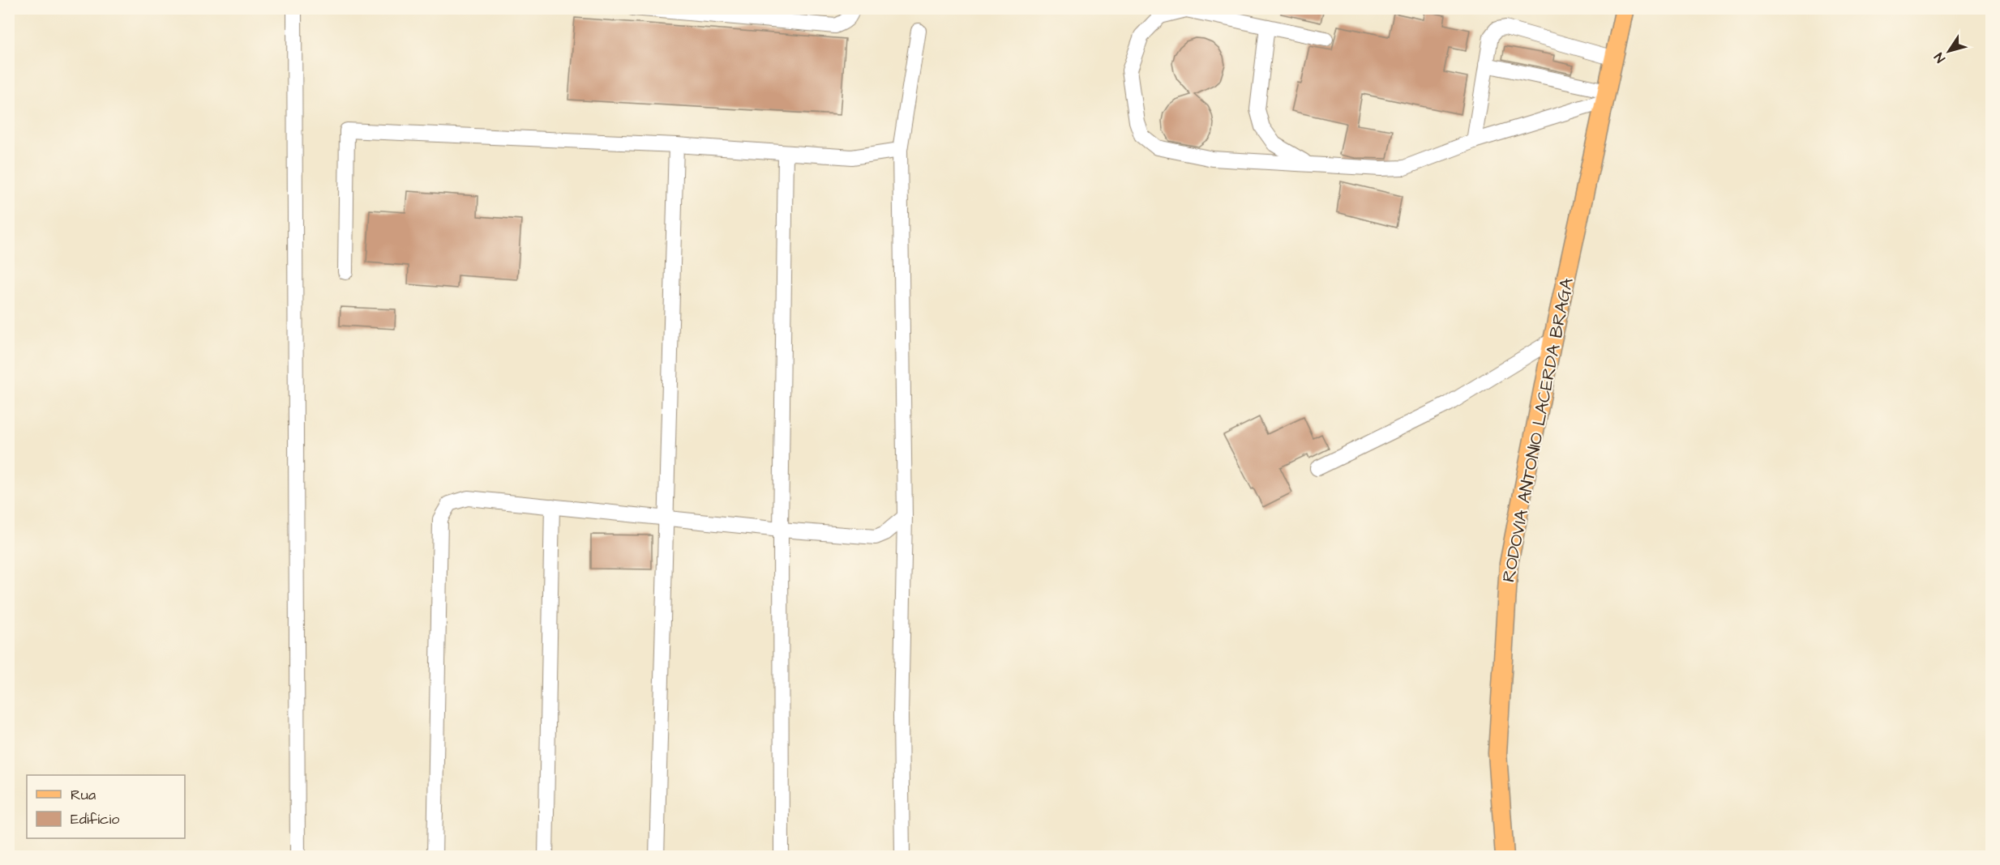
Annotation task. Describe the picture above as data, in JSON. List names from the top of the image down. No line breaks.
{"streets":{"main road":["RODOVIA ANTONIO LACERDA BRAGA"]},"legend":["Rua","Edifício"],"north":"bottom left"}
